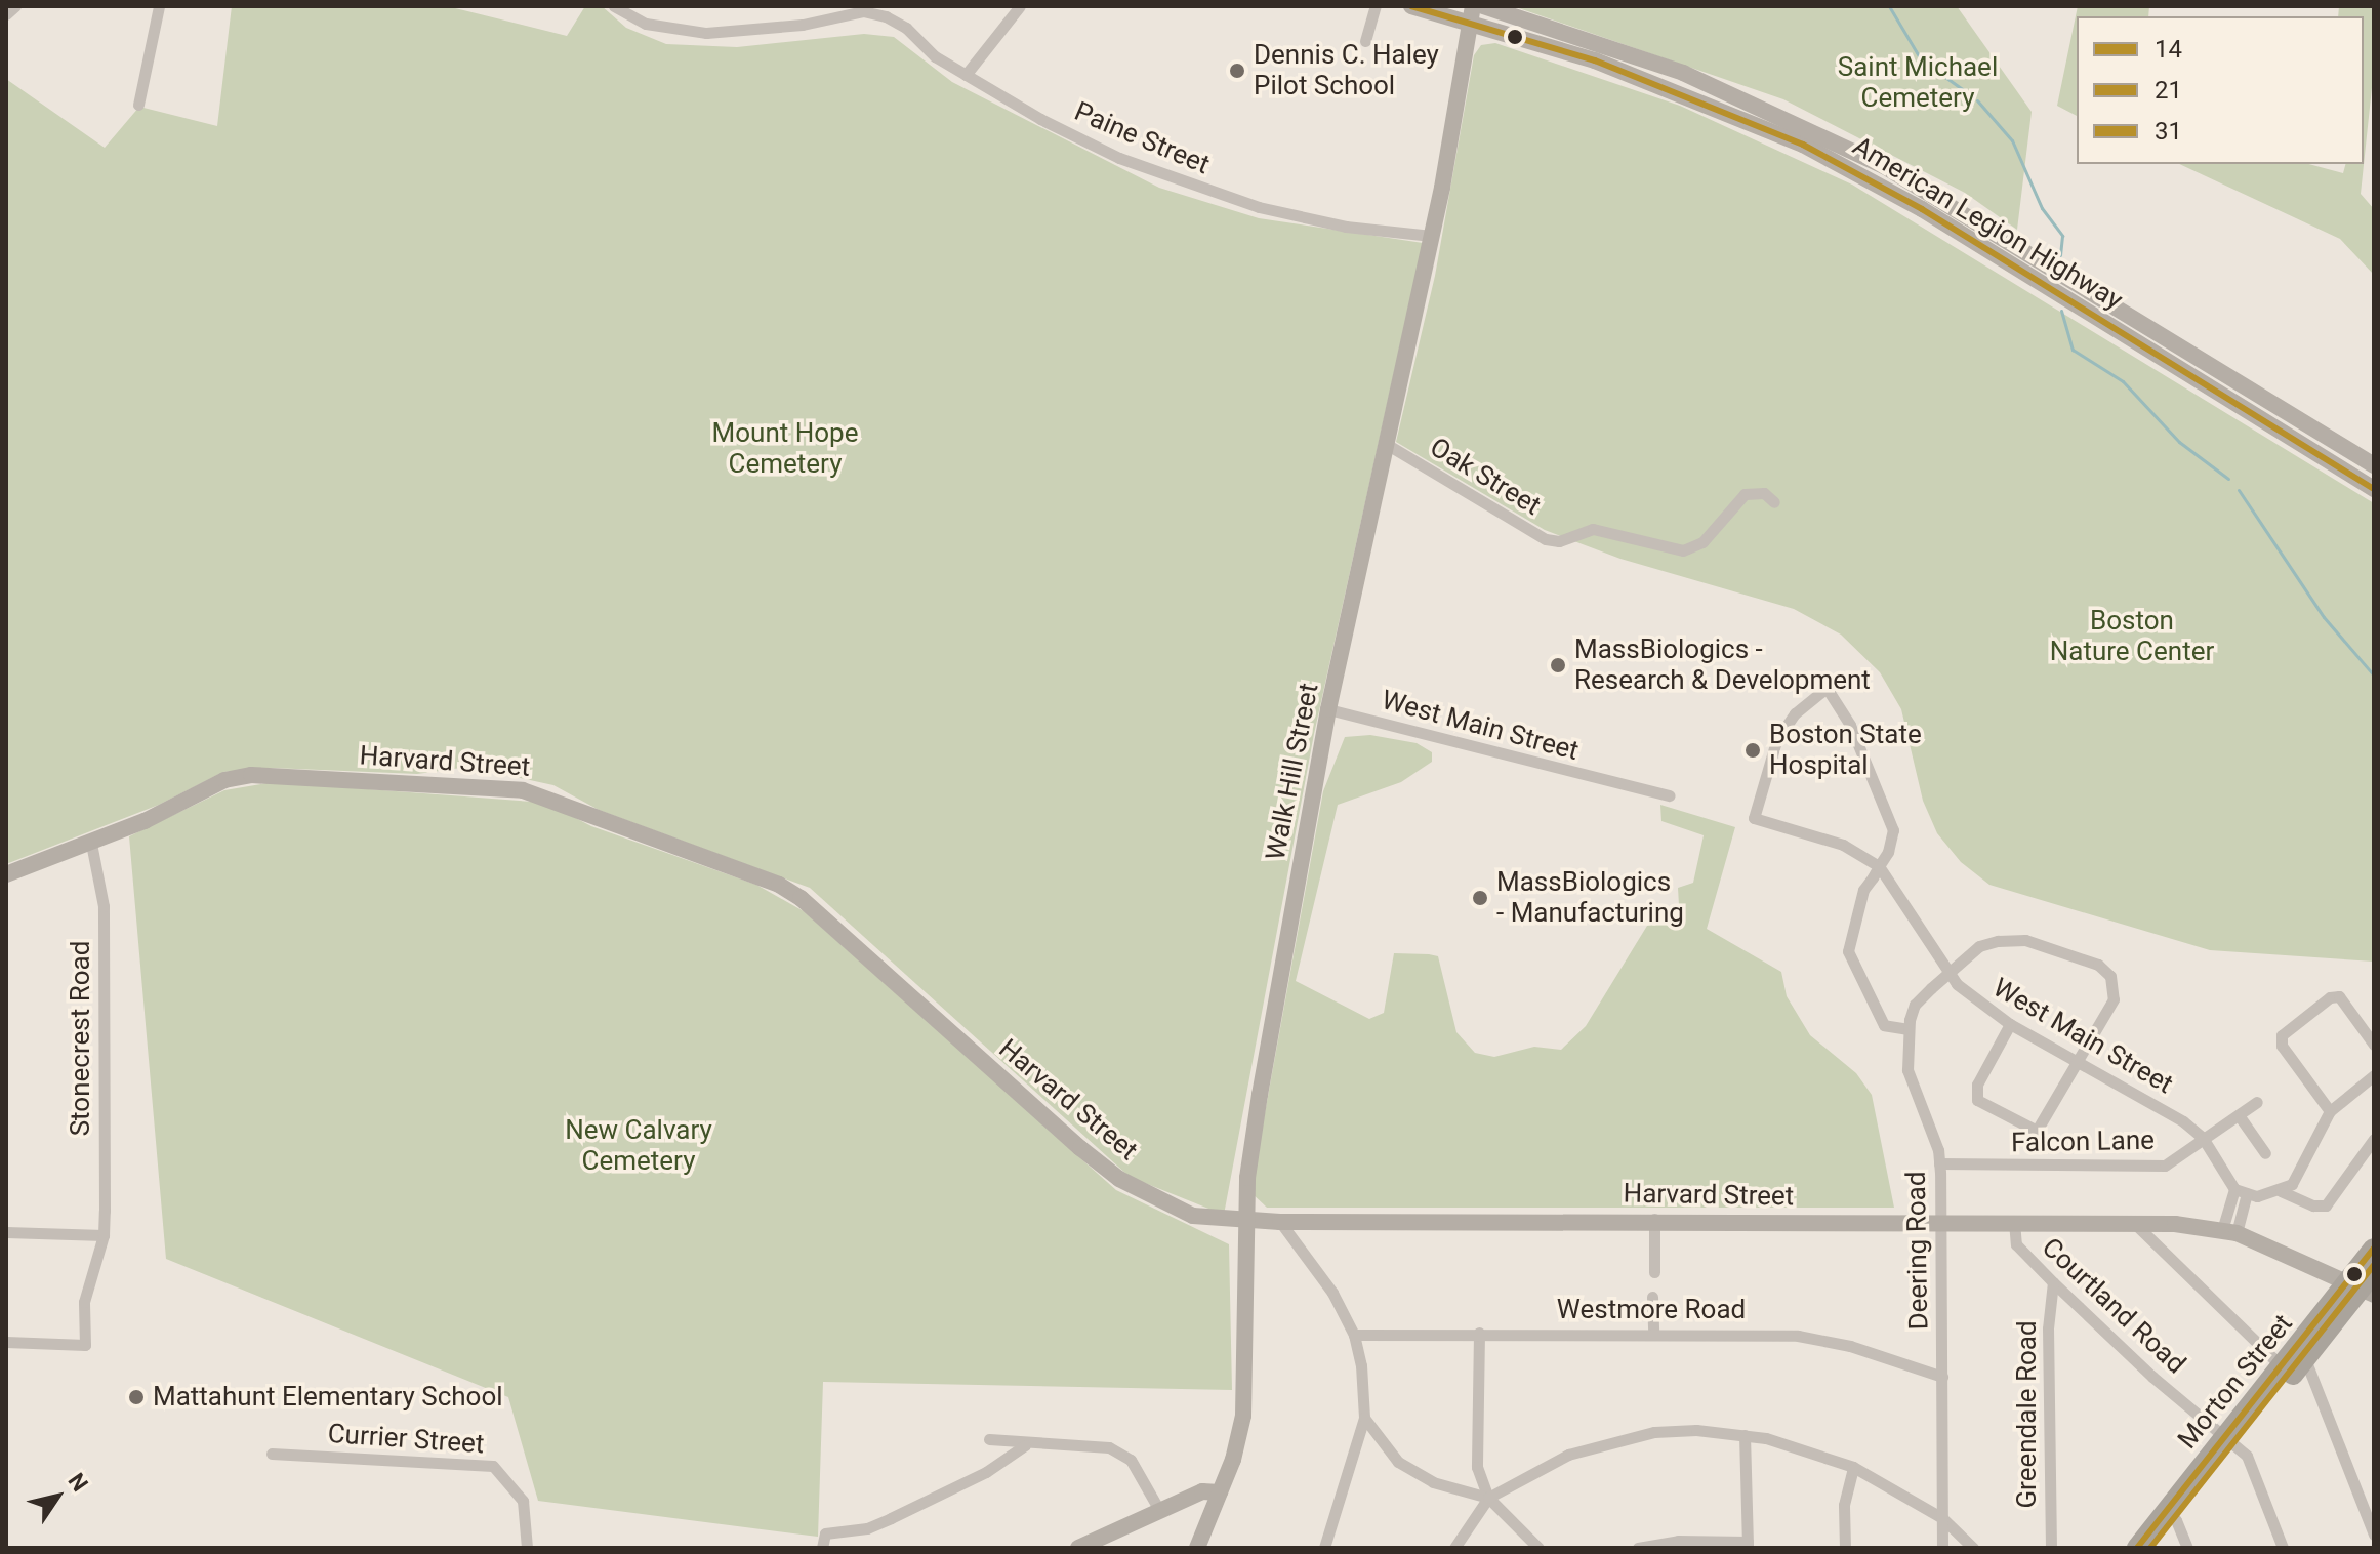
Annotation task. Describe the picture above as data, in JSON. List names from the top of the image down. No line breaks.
{"streets":{"highway":["Morton Street"],"main road":["American Legion Highway","Harvard Street","Walk Hill Street"],"street":["Paine Street","Oak Street","West Main Street","Stonecrest Road","Falcon Lane","Deering Road","Courtland Road","Westmore Road","Greendale Road","Currier Street"]},"crossings":[["Paine Street","Walk Hill Street"],["American Legion Highway","Walk Hill Street"],["Oak Street","Walk Hill Street"],["West Main Street","Walk Hill Street"],["West Main Street","Falcon Lane"],["West Main Street","Deering Road"],["Harvard Street","Walk Hill Street"],["Harvard Street","Stonecrest Road"],["Harvard Street","Deering Road"],["Harvard Street","Courtland Road"],["Harvard Street","Morton Street"],["Falcon Lane","Deering Road"],["Deering Road","Westmore Road"],["Courtland Road","Morton Street"],["Courtland Road","Greendale Road"]],"parks":["Saint Michael Cemetery","Mount Hope Cemetery","Boston Nature Center","New Calvary Cemetery"],"places":["Dennis C. Haley Pilot School","MassBiologics - Research & Development","Boston State Hospital","MassBiologics - Manufacturing","Mattahunt Elementary School"],"lines":["transit line 14","transit line 21","transit line 31"],"legend":["14","21","31"],"north":"top right"}
